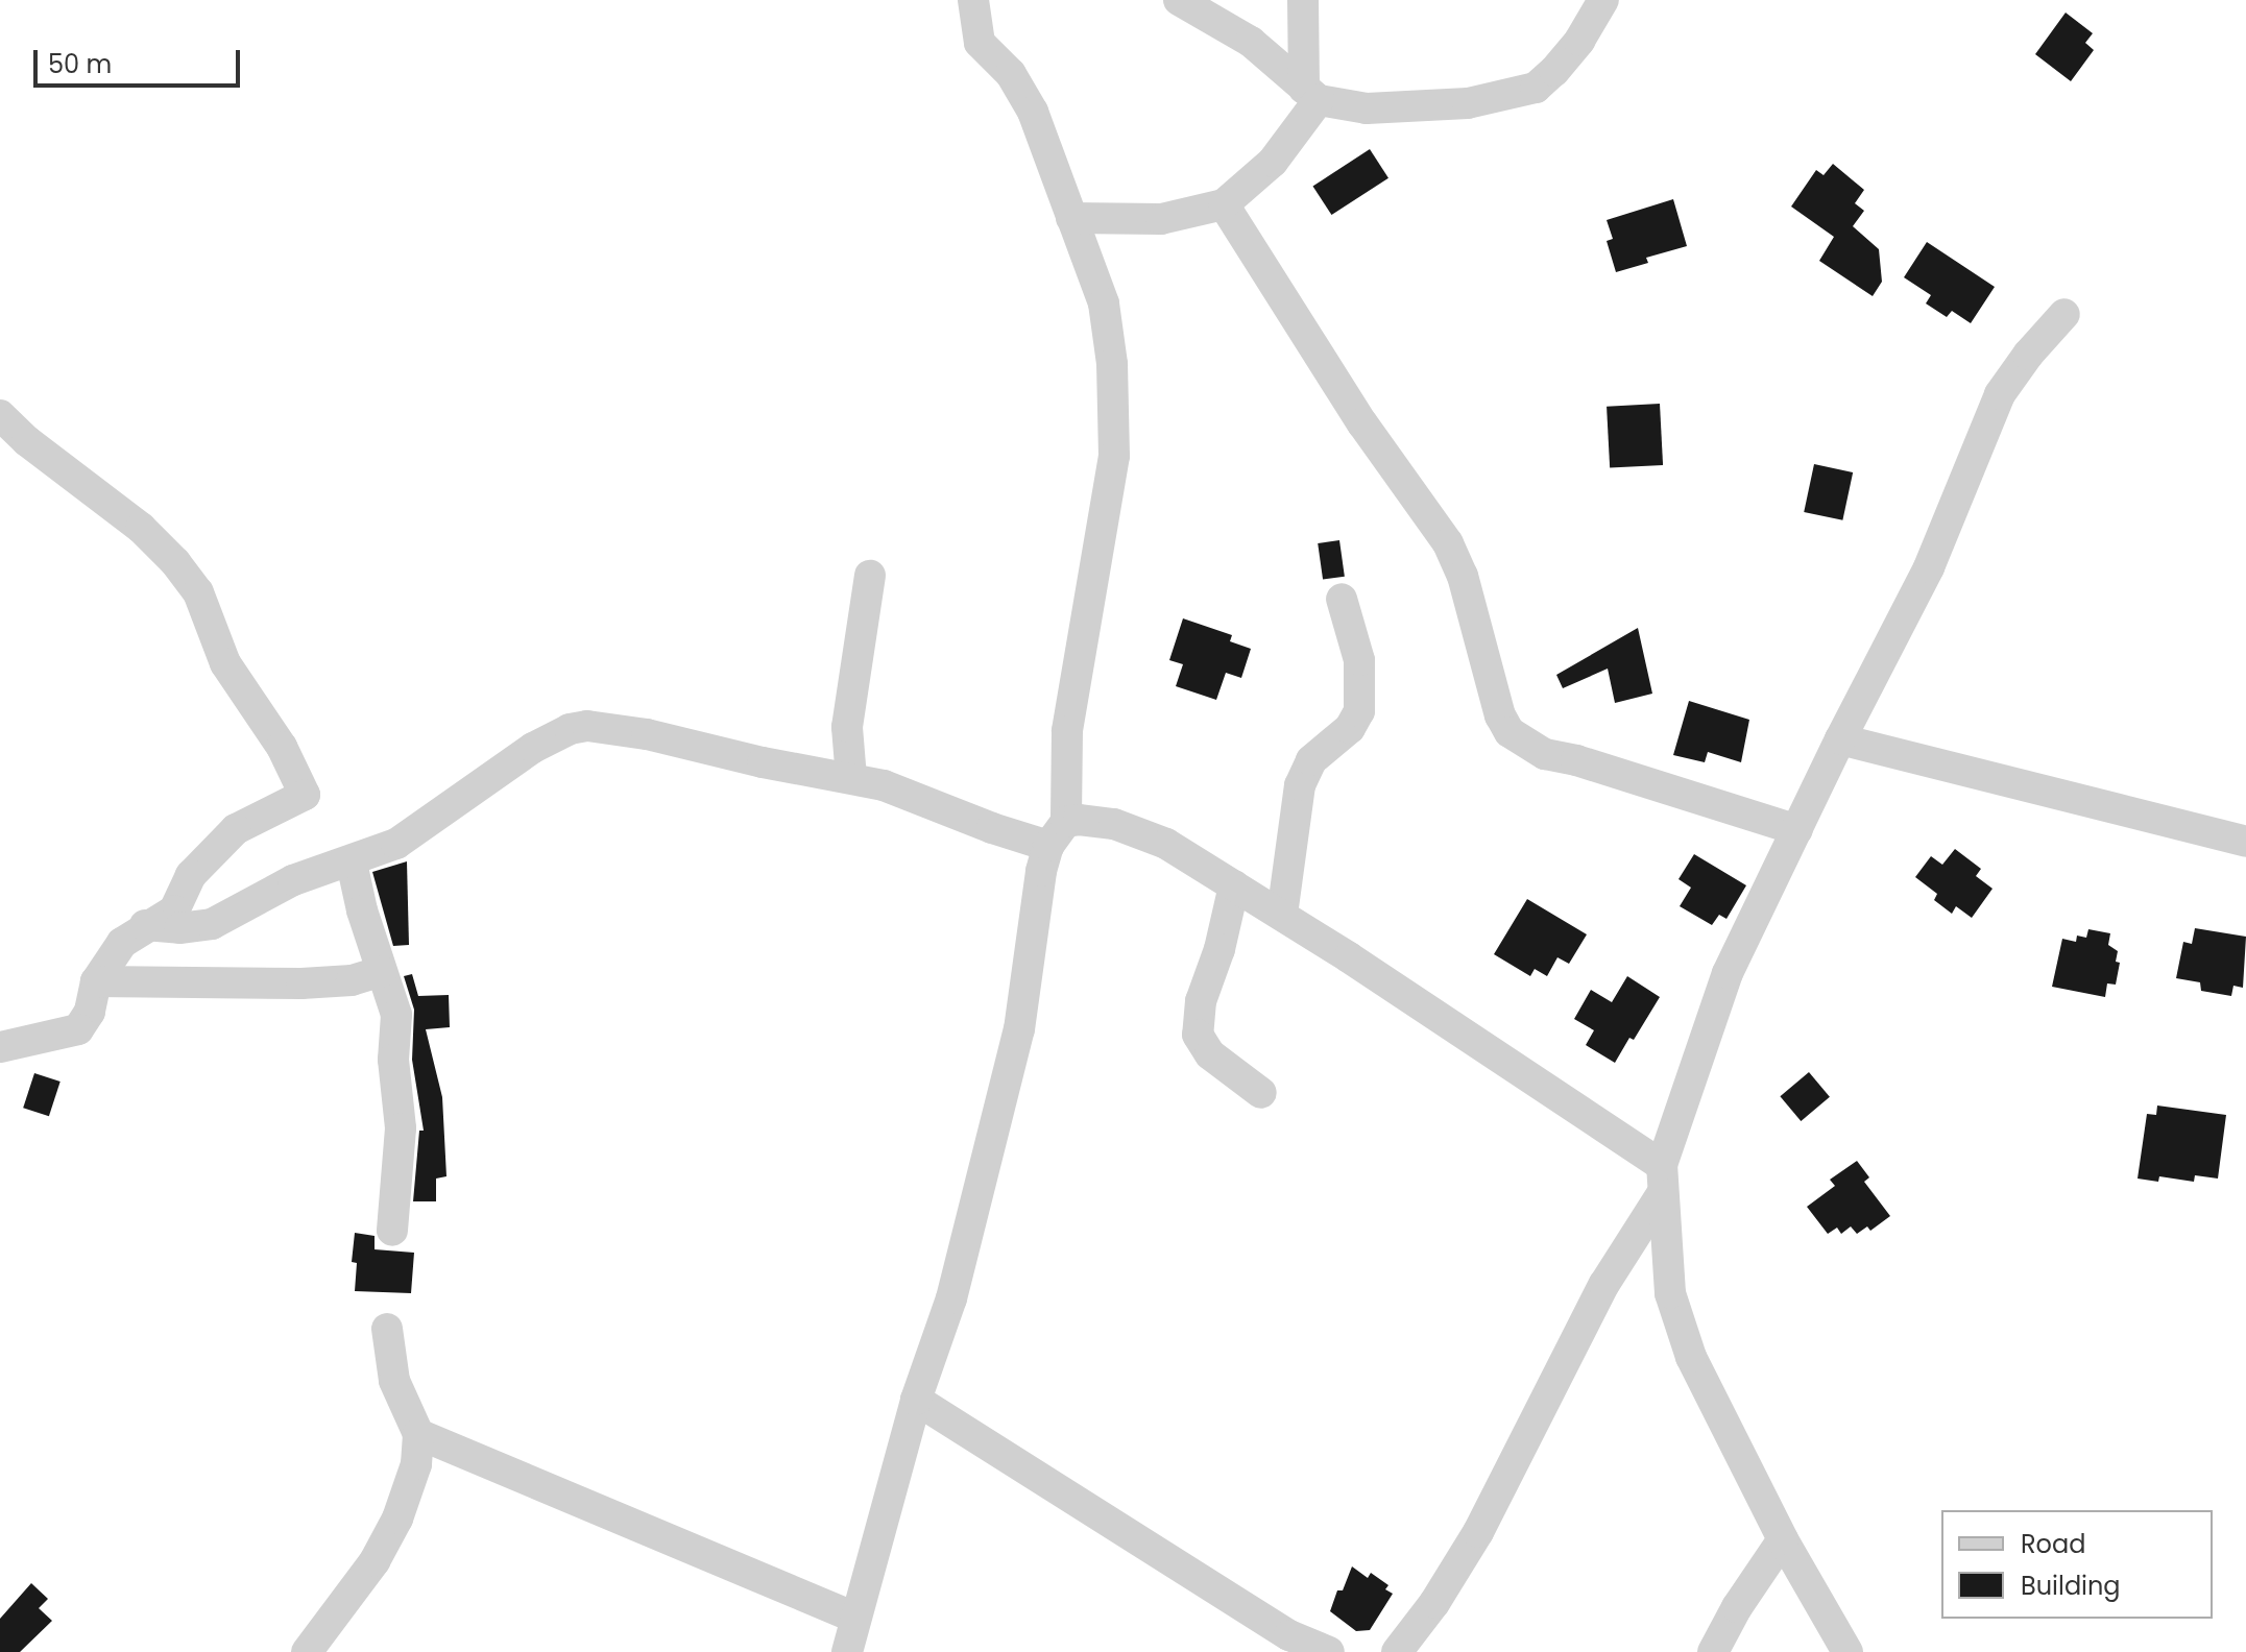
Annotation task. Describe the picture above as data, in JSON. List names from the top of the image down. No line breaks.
{"legend":["Road","Building"],"scale_bar":"50 m"}
